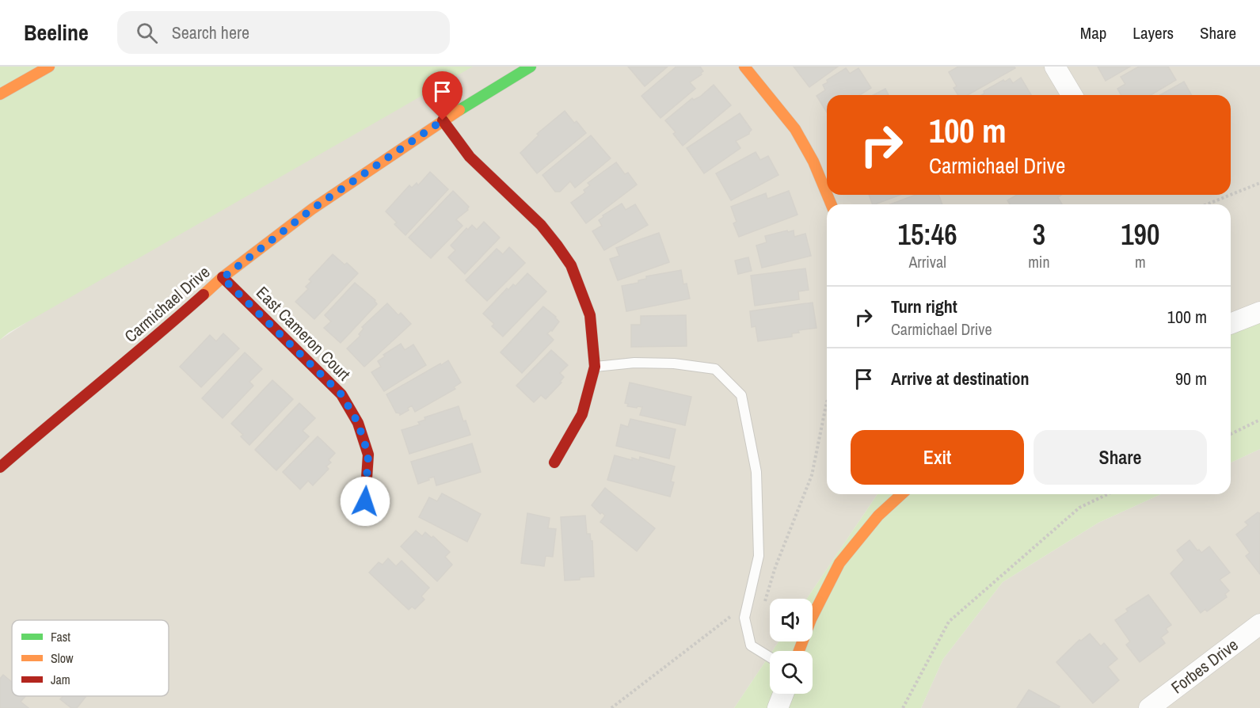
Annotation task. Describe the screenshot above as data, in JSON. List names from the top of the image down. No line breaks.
{"streets":{"main road":["Carmichael Drive","East Cameron Court"],"street":["Forbes Drive"]},"crossings":[["Carmichael Drive","East Cameron Court"]],"legend":["Fast","Slow","Jam"],"page":{"header":"Beeline","search":"Search here","nav":["Map","Layers","Share"],"turn":["100 m","Carmichael Drive"],"eta":["15:46","Arrival","3","min","190","m"],"list":[{"name":"Turn right","note":"Carmichael Drive","value":"100 m"},{"name":"Arrive at destination","value":"90 m"}],"buttons":["Exit","Share"]}}
